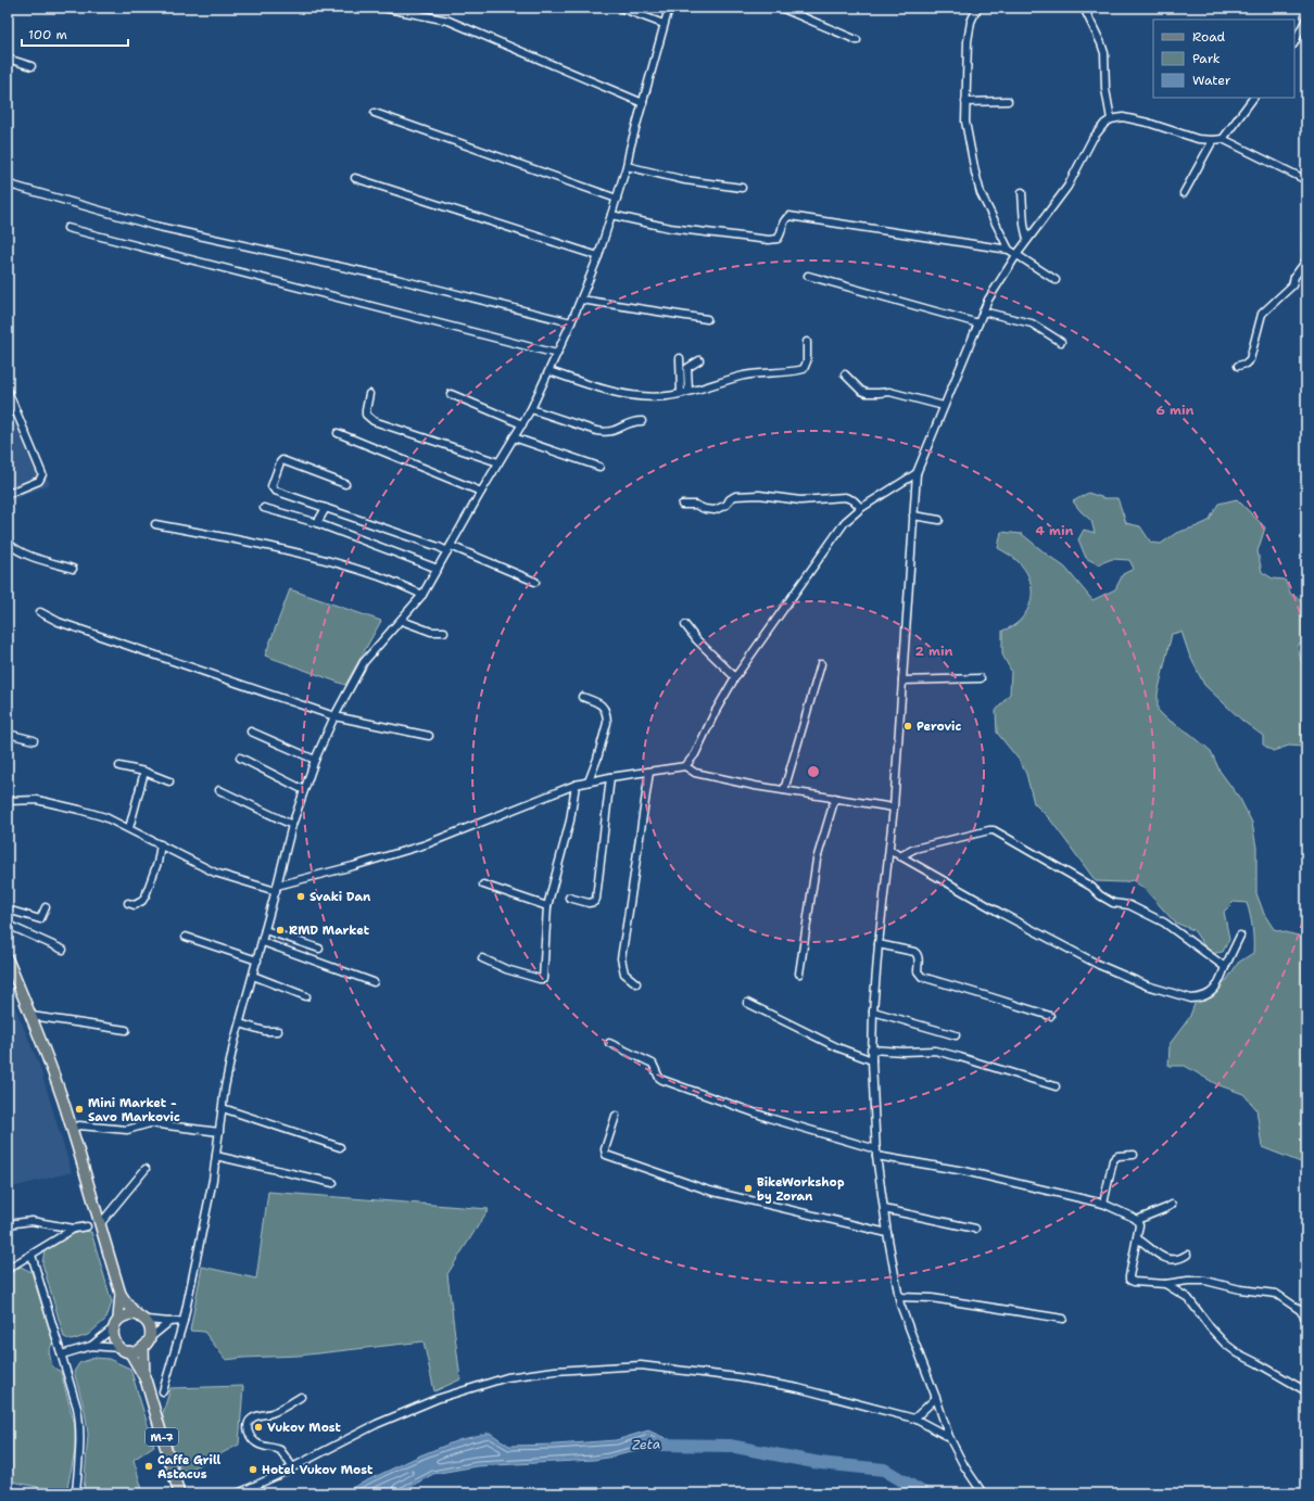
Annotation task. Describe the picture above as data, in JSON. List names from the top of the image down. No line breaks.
{"streets":{"main road":["M-7"]},"water":["Zeta"],"places":["Perovic","Svaki Dan","RMD Market","Mini Market - Savo Markovic","BikeWorkshop by Zoran","Vukov Most","Caffe Grill Astacus","Hotel Vukov Most"],"legend":["Road","Park","Water"],"scale_bar":"100 m","rings":["6 min","4 min","2 min"]}
